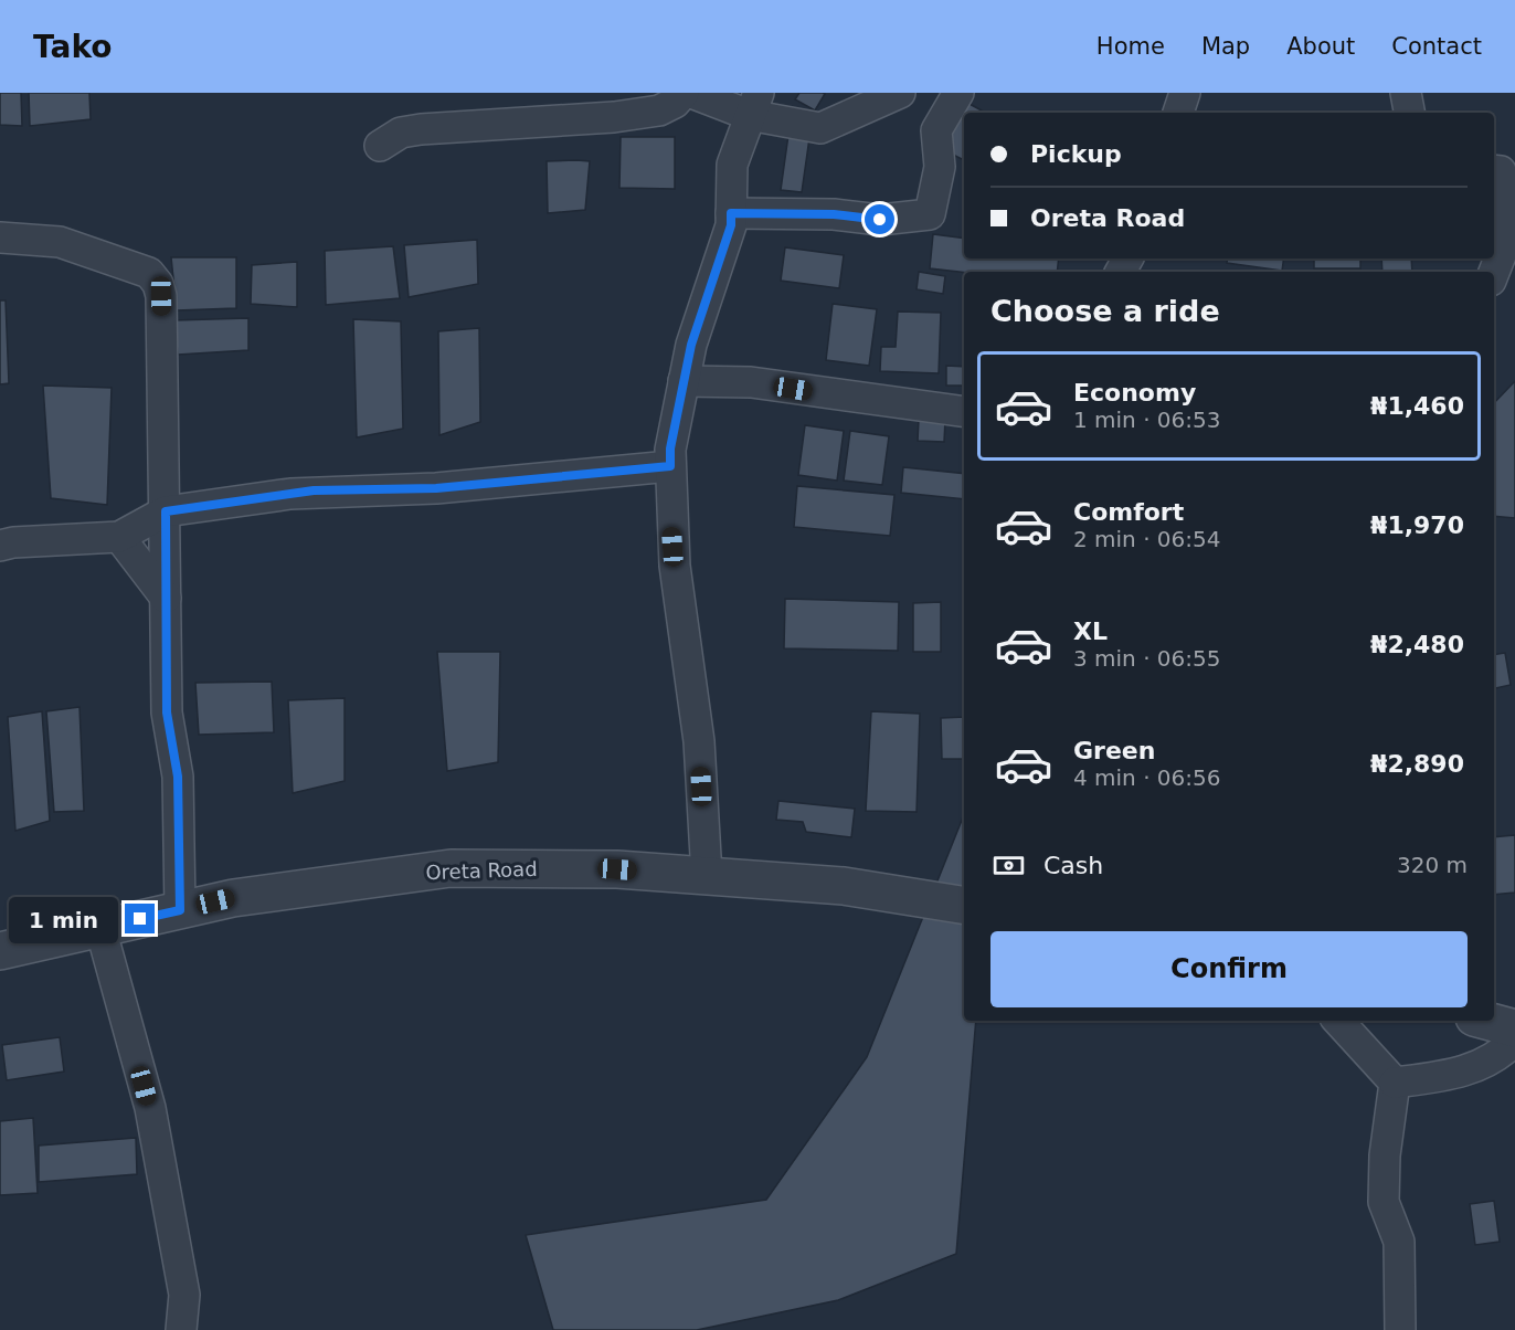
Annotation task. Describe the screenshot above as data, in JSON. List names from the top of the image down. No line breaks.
{"streets":{"street":["Oreta Road"]},"page":{"header":"Tako","nav":["Home","Map","About","Contact"],"banner":["Pickup","Oreta Road"],"heading":"Choose a ride","list":[{"name":"Economy","note":"1 min · 06:53","value":"₦1,460"},{"name":"Comfort","note":"2 min · 06:54","value":"₦1,970"},{"name":"XL","note":"3 min · 06:55","value":"₦2,480"},{"name":"Green","note":"4 min · 06:56","value":"₦2,890"}],"pay":["Cash","320 m"],"bubble":"1 min","buttons":"Confirm"}}
